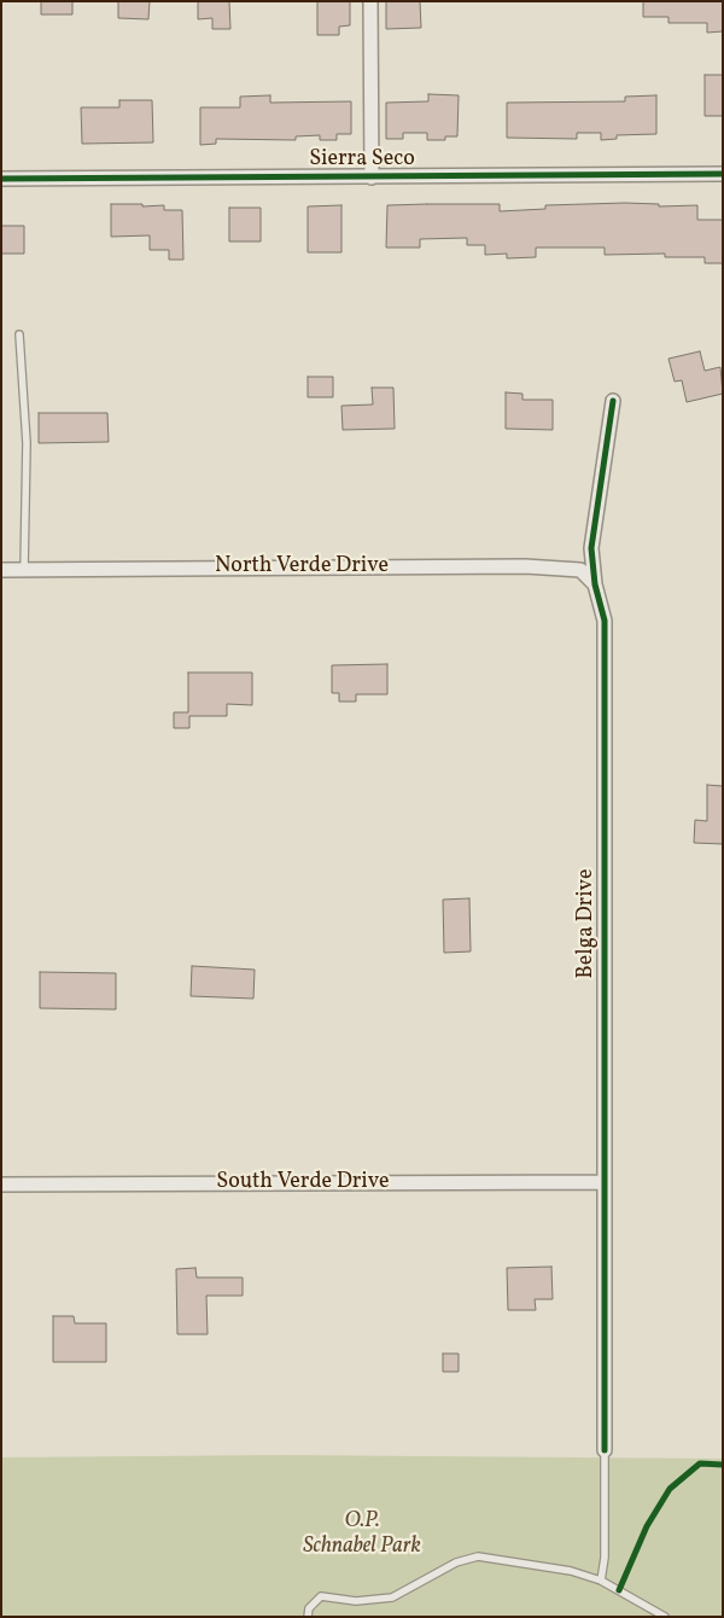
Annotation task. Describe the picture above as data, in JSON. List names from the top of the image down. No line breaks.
{"streets":{"street":["Sierra Seco","North Verde Drive","Belga Drive","South Verde Drive"]},"crossings":[["North Verde Drive","Belga Drive"],["Belga Drive","South Verde Drive"]],"parks":["O.P. Schnabel Park"]}
